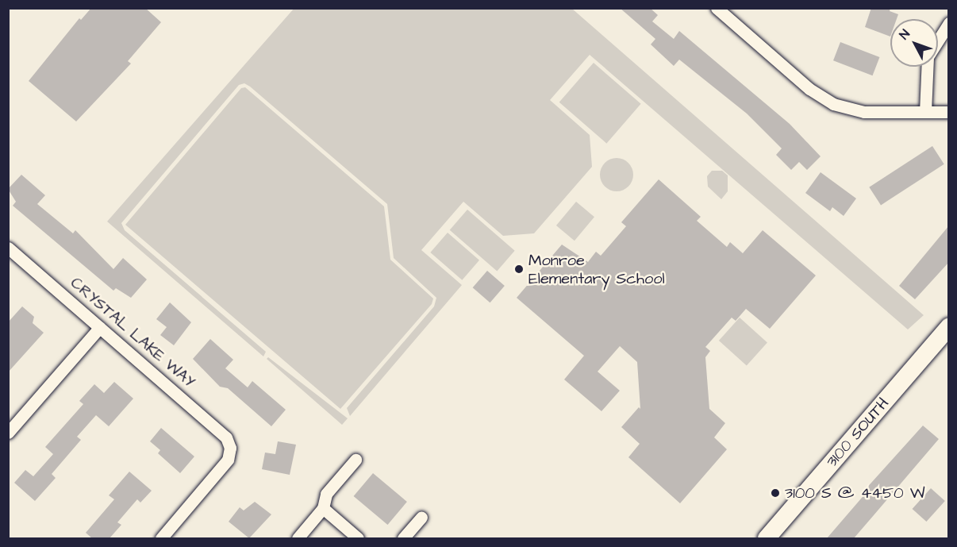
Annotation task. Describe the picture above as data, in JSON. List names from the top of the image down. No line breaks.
{"streets":{"main road":["3100 SOUTH"],"street":["CRYSTAL LAKE WAY"]},"places":["Monroe Elementary School","3100 S @ 4450 W"],"north":"top left"}
